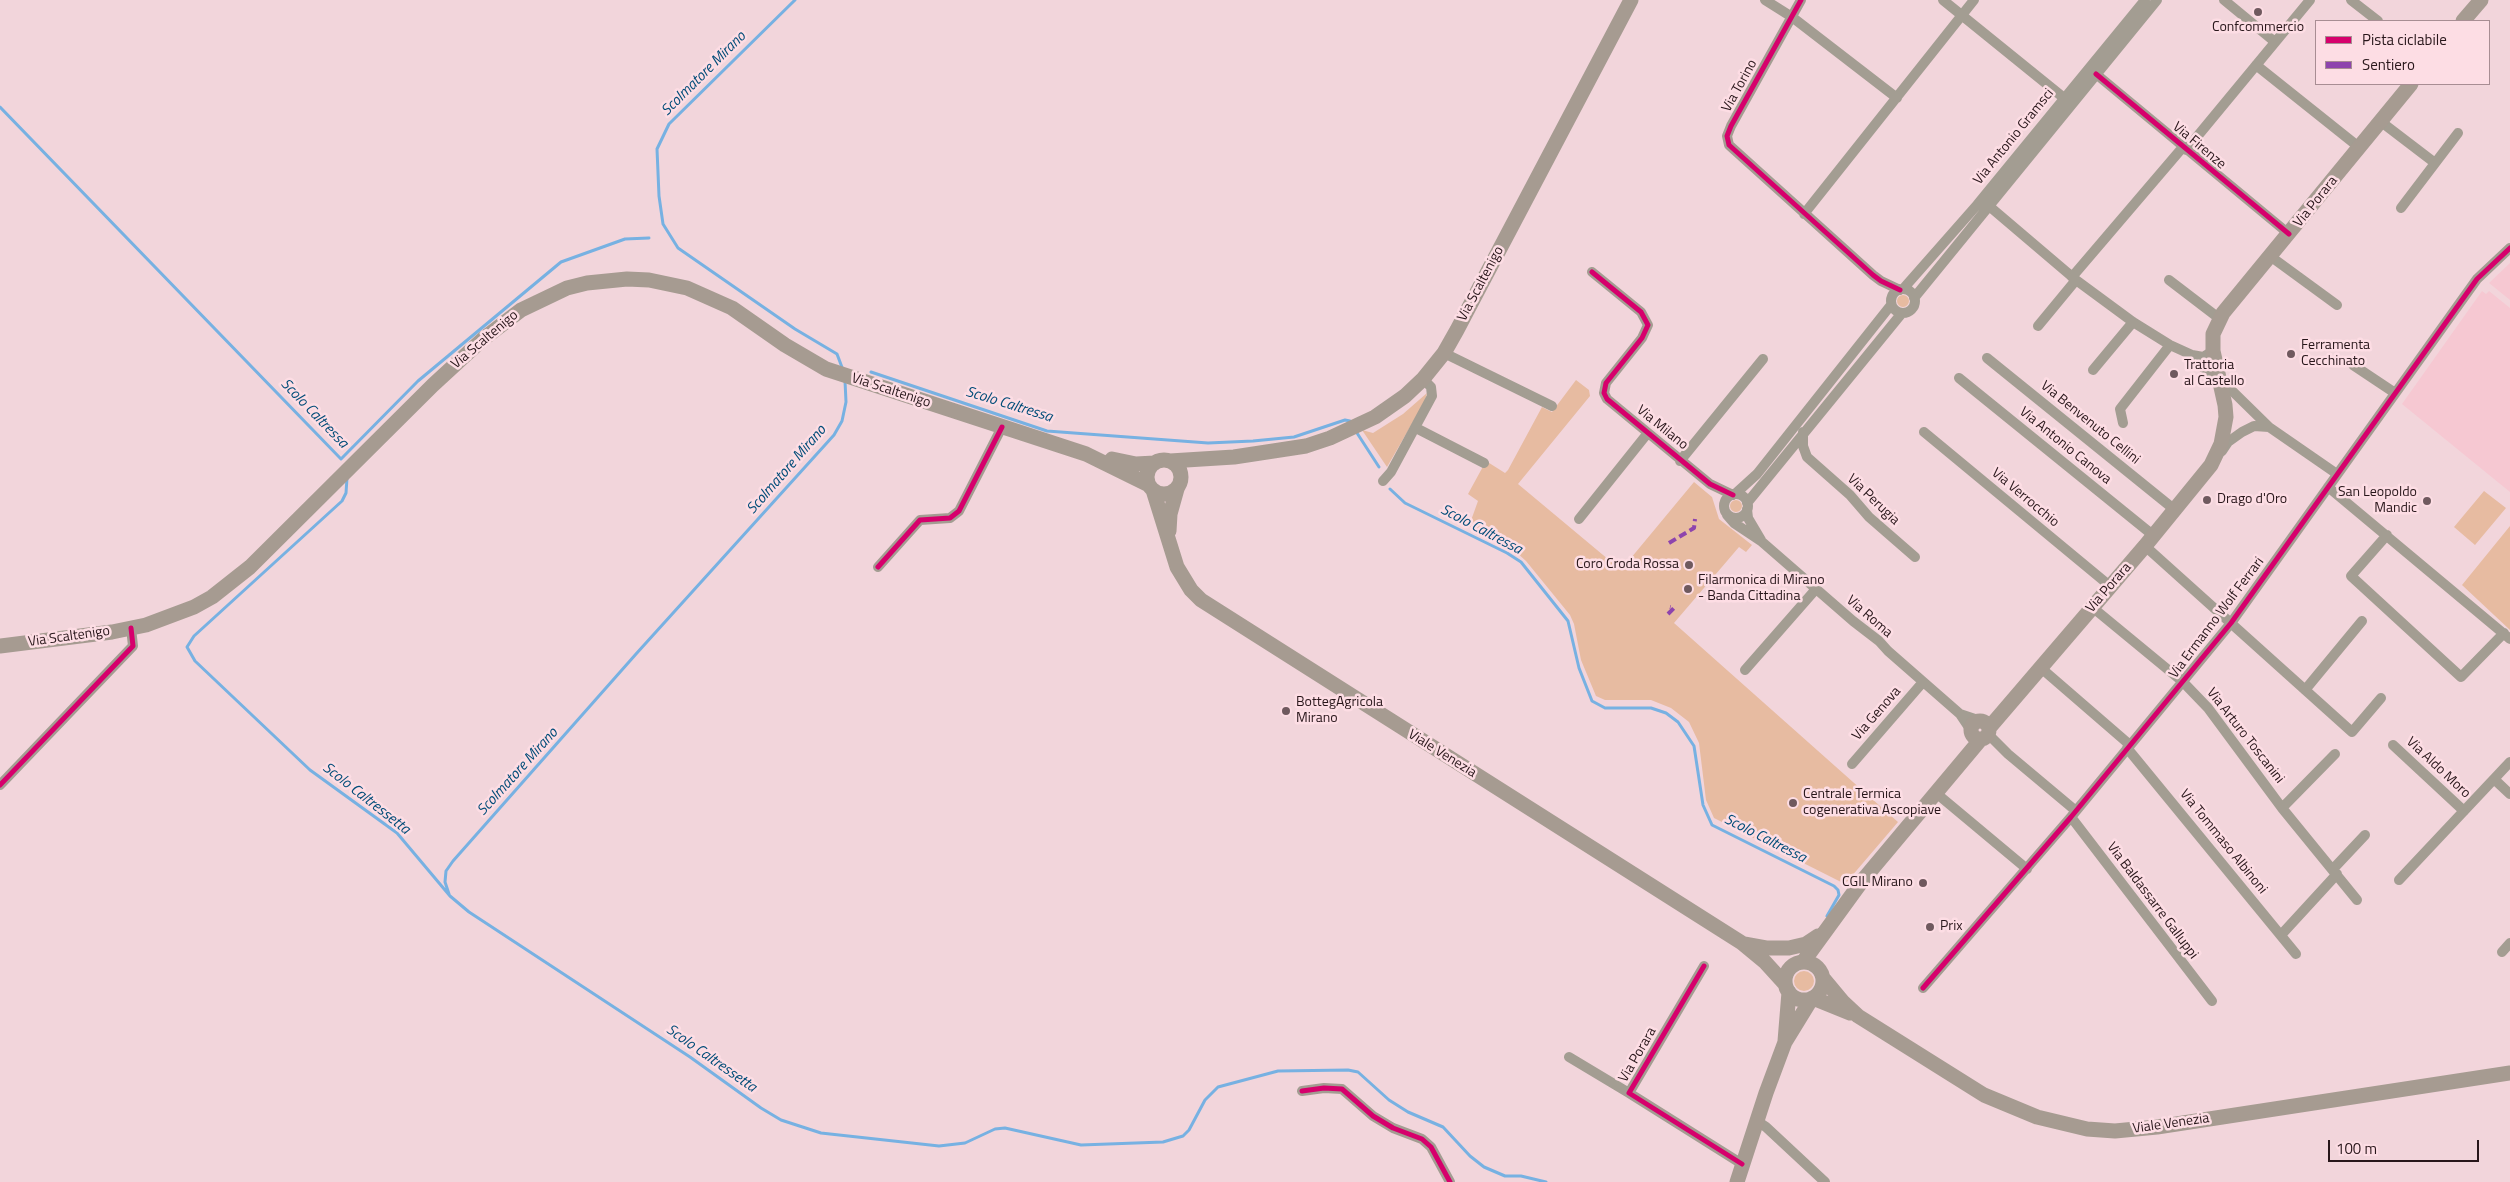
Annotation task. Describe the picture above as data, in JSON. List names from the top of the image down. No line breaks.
{"streets":{"main road":["Via Porara","Via Scaltenigo","Viale Venezia"],"street":["Via Torino","Via Antonio Gramsci","Via Firenze","Via Benvenuto Cellini","Via Milano","Via Antonio Canova","Via Verrocchio","Via Perugia","Via Roma","Via Ermanno Wolf Ferrari","Via Genova","Via Arturo Toscanini","Via Aldo Moro","Via Tommaso Albinoni","Via Baldassarre Galluppi"]},"crossings":[["Via Torino","Via Antonio Gramsci"],["Via Antonio Gramsci","Via Firenze"],["Via Firenze","Via Porara"],["Via Porara","Via Benvenuto Cellini"],["Via Porara","Via Antonio Canova"],["Via Porara","Via Verrocchio"],["Via Porara","Via Roma"],["Via Porara","Via Ermanno Wolf Ferrari"],["Via Porara","Via Arturo Toscanini"],["Via Porara","Via Tommaso Albinoni"],["Via Porara","Via Baldassarre Galluppi"],["Via Scaltenigo","Viale Venezia"],["Via Milano","Via Roma"],["Via Antonio Canova","Via Ermanno Wolf Ferrari"],["Via Roma","Via Genova"],["Via Roma","Via Baldassarre Galluppi"],["Via Ermanno Wolf Ferrari","Via Arturo Toscanini"],["Via Ermanno Wolf Ferrari","Via Tommaso Albinoni"],["Via Ermanno Wolf Ferrari","Via Baldassarre Galluppi"]],"water":["Scolmatore Mirano","Scolo Caltressa","Scolo Caltressetta"],"places":["Confcommercio","Ferramenta Cecchinato","Trattoria al Castello","Drago d'Oro","San Leopoldo Mandic","Coro Croda Rossa","Filarmonica di Mirano - Banda Cittadina","BottegAgricola Mirano","Centrale Termica cogenerativa Ascopiave","CGIL Mirano","Prix"],"legend":["Pista ciclabile","Sentiero"],"scale_bar":"100 m"}
